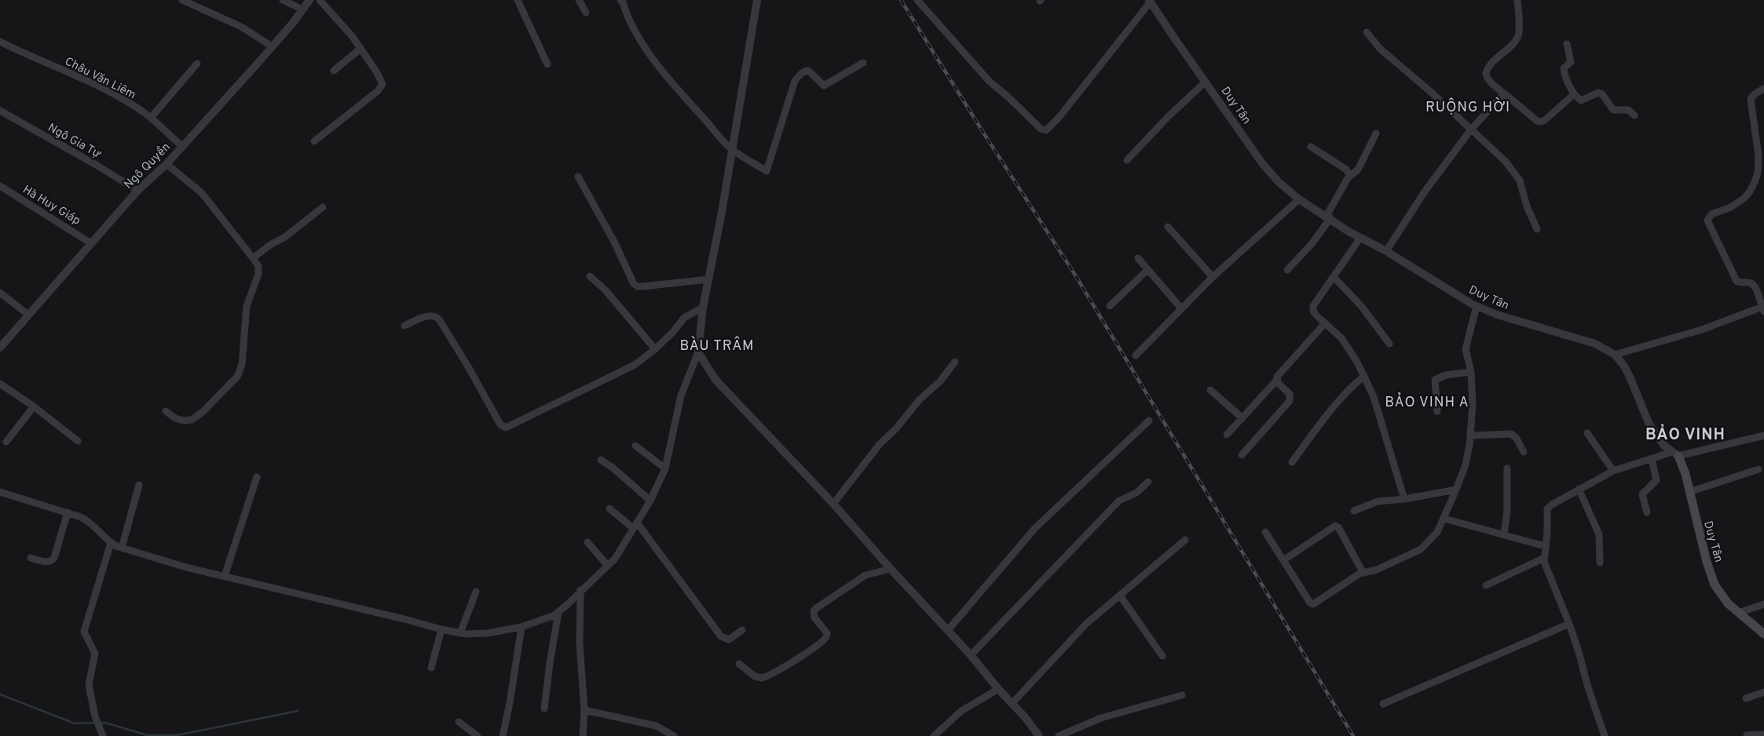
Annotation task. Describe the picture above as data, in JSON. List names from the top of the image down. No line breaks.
{"streets":{"main road":["Duy Tân"],"street":["Châu Văn Liêm","Ngô Gia Tự","Ngô Quyền","Hà Huy Giáp"]},"crossings":[["Châu Văn Liêm","Ngô Quyền"],["Ngô Gia Tự","Ngô Quyền"],["Ngô Quyền","Hà Huy Giáp"]],"districts":["RUỘNG HỜI","BÀU TRÂM","BẢO VINH A","BẢO VINH"]}
